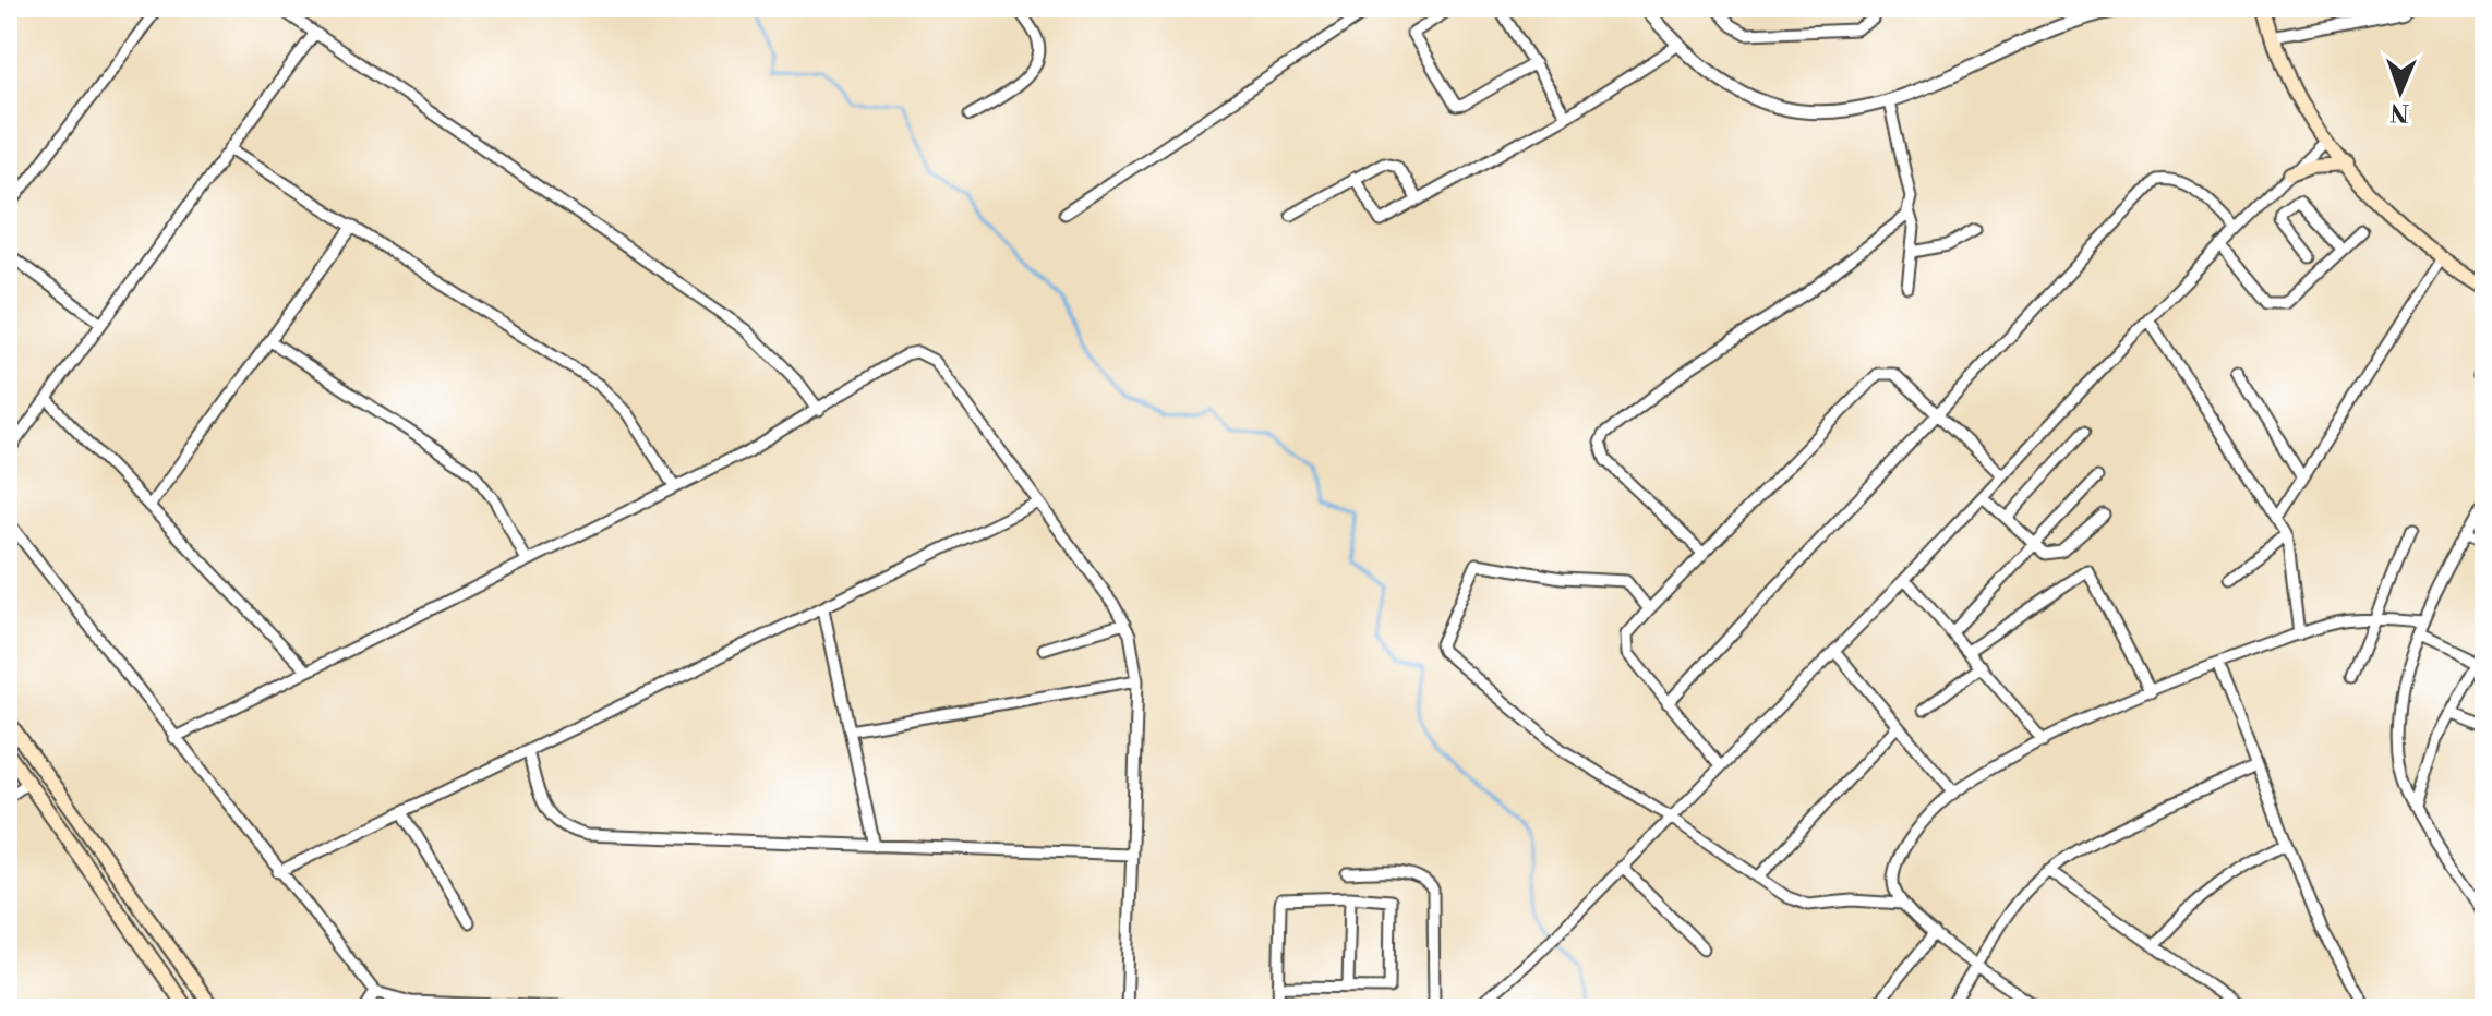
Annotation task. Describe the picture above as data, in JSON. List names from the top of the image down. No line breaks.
{"north":"bottom"}
